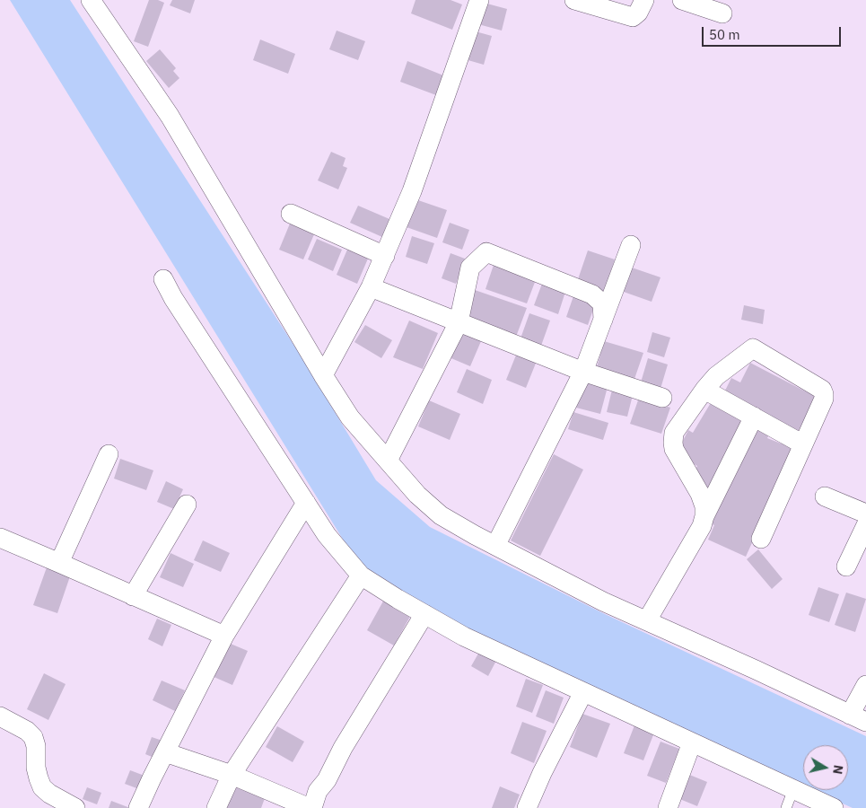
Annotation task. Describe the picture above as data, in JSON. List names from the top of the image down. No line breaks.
{"scale_bar":"50 m","north":"right"}
